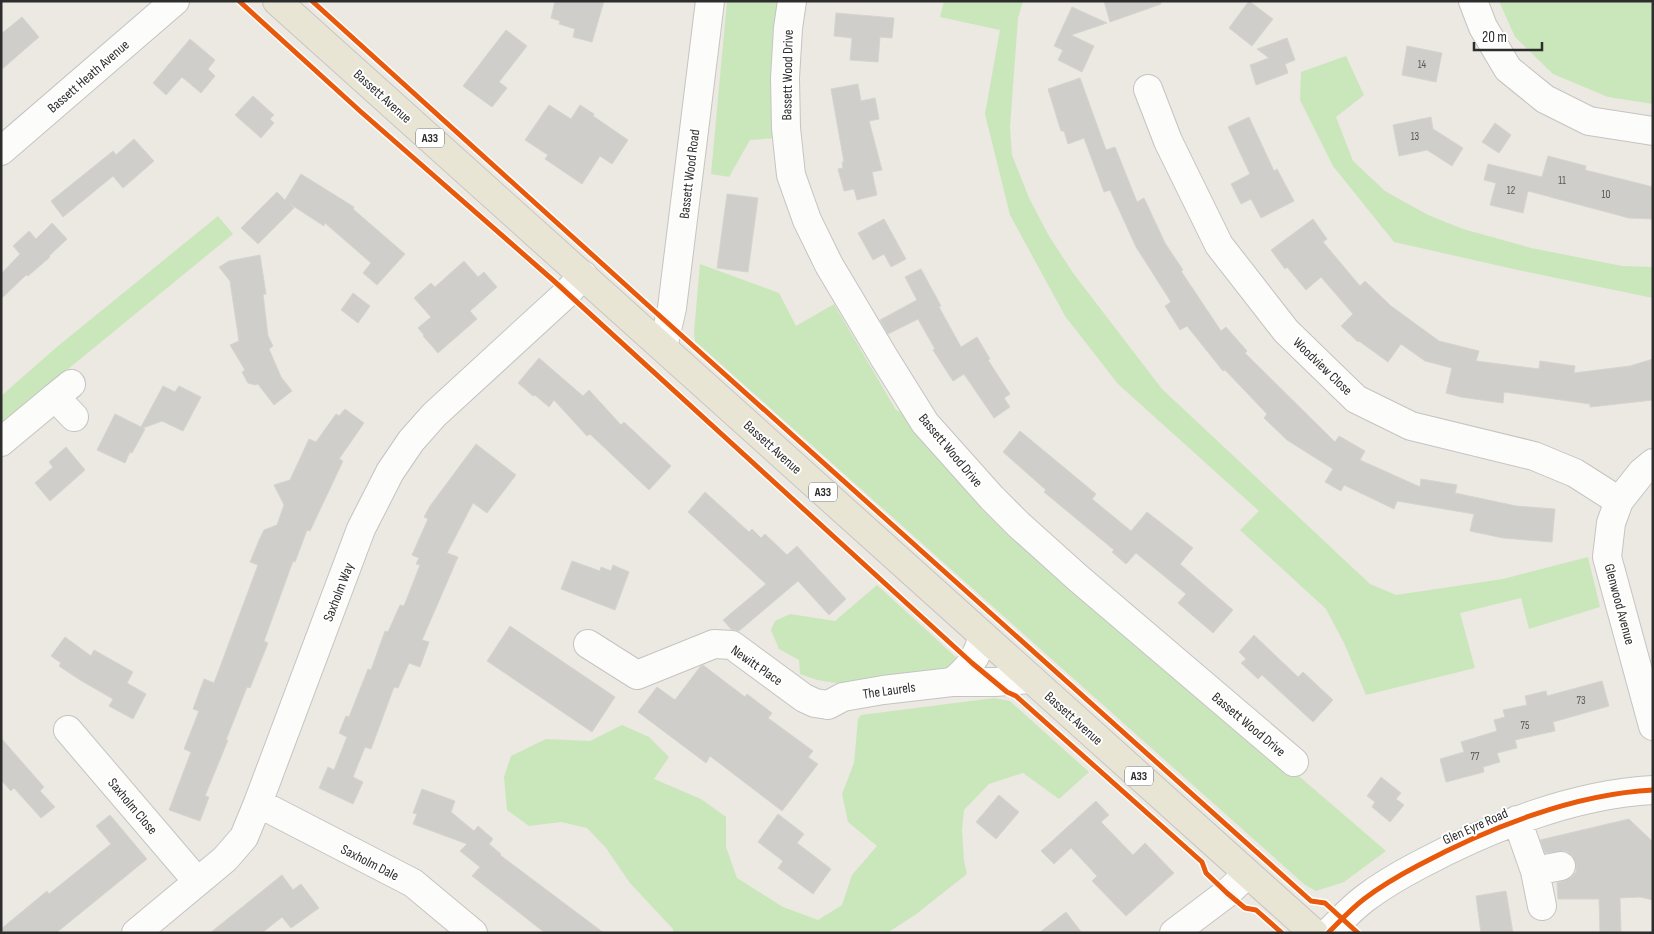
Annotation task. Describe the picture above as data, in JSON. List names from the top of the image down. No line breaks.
{"streets":{"main road":["Bassett Avenue","A33"],"street":["Bassett Wood Drive","Bassett Heath Avenue","Bassett Wood Road","Woodview Close","Saxholm Way","Glenwood Avenue","Newitt Place","The Laurels","Saxholm Close","Glen Eyre Road","Saxholm Dale"]},"crossings":[["Bassett Avenue","Bassett Wood Road"],["Bassett Avenue","Saxholm Way"],["Bassett Avenue","The Laurels"],["Woodview Close","Glenwood Avenue"],["Saxholm Way","Saxholm Close"],["Saxholm Way","Saxholm Dale"],["Newitt Place","The Laurels"]],"house_numbers":["14","13","11","12","10","73","75","77"],"scale_bar":"20 m"}
